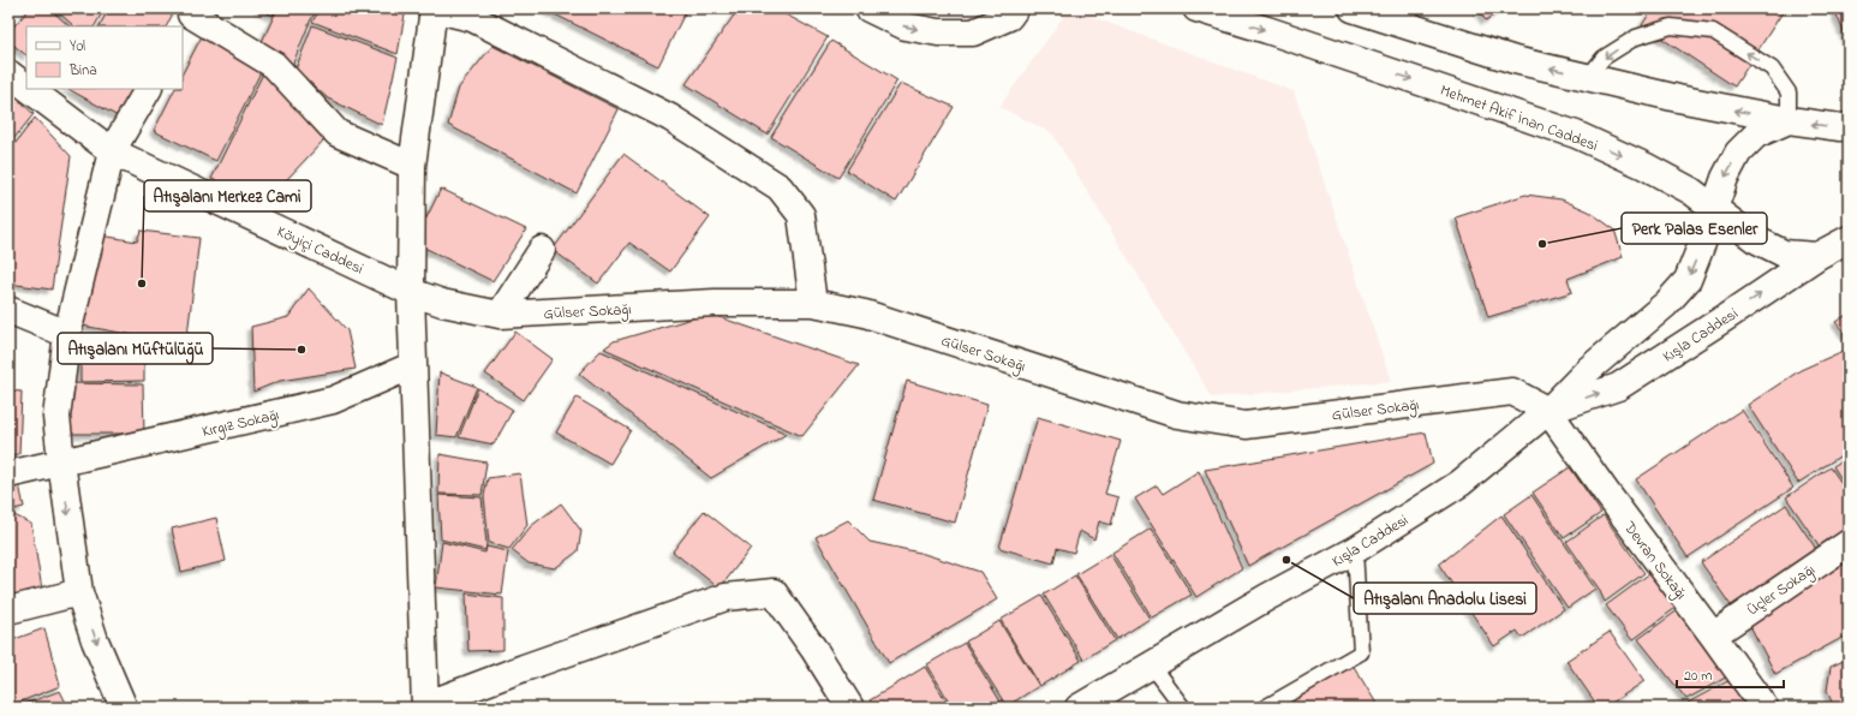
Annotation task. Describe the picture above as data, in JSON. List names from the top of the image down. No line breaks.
{"streets":{"street":["Mehmet Akif İnan Caddesi","Köyiçi Caddesi","Gülser Sokağı","Kışla Caddesi","Kırgız Sokağı","Devran Sokağı","Üçler Sokağı"]},"crossings":[["Mehmet Akif İnan Caddesi","Kışla Caddesi"],["Köyiçi Caddesi","Gülser Sokağı"],["Gülser Sokağı","Kışla Caddesi"],["Gülser Sokağı","Devran Sokağı"],["Kışla Caddesi","Devran Sokağı"],["Devran Sokağı","Üçler Sokağı"]],"places":["Perk Palas Esenler","Atışalanı Merkez Cami","Atışalanı Müftülüğü","Atışalanı Anadolu Lisesi"],"legend":["Yol","Bina"],"scale_bar":"20 m"}
